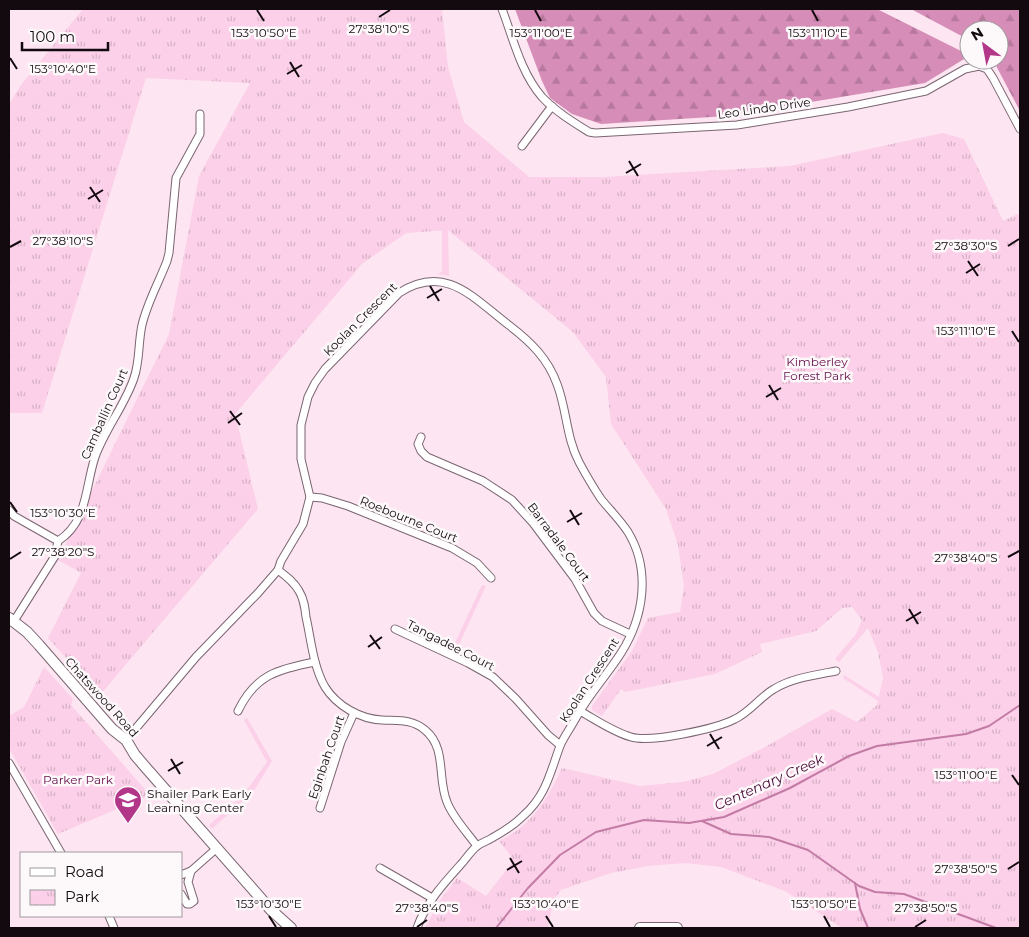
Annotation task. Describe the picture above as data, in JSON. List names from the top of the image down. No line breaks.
{"streets":{"street":["Leo Lindo Drive","Koolan Crescent","Camballin Court","Roebourne Court","Barradale Court","Tangadee Court","Chatswood Road","Eginbah Court"]},"crossings":[["Koolan Crescent","Roebourne Court"],["Koolan Crescent","Barradale Court"],["Koolan Crescent","Tangadee Court"],["Koolan Crescent","Chatswood Road"],["Camballin Court","Chatswood Road"]],"water":["Centenary Creek"],"parks":["Kimberley Forest Park","Parker Park"],"places":{"school or university":["Shailer Park Early Learning Center"]},"legend":["Road","Park"],"scale_bar":"100 m","north":"top left","coordinates":["27°38'10\"S","153°10'50\"E","153°11'10\"E","153°11'00\"E","153°10'40\"E","27°38'30\"S","153°10'30\"E","27°38'20\"S","27°38'40\"S","27°38'50\"S"]}
